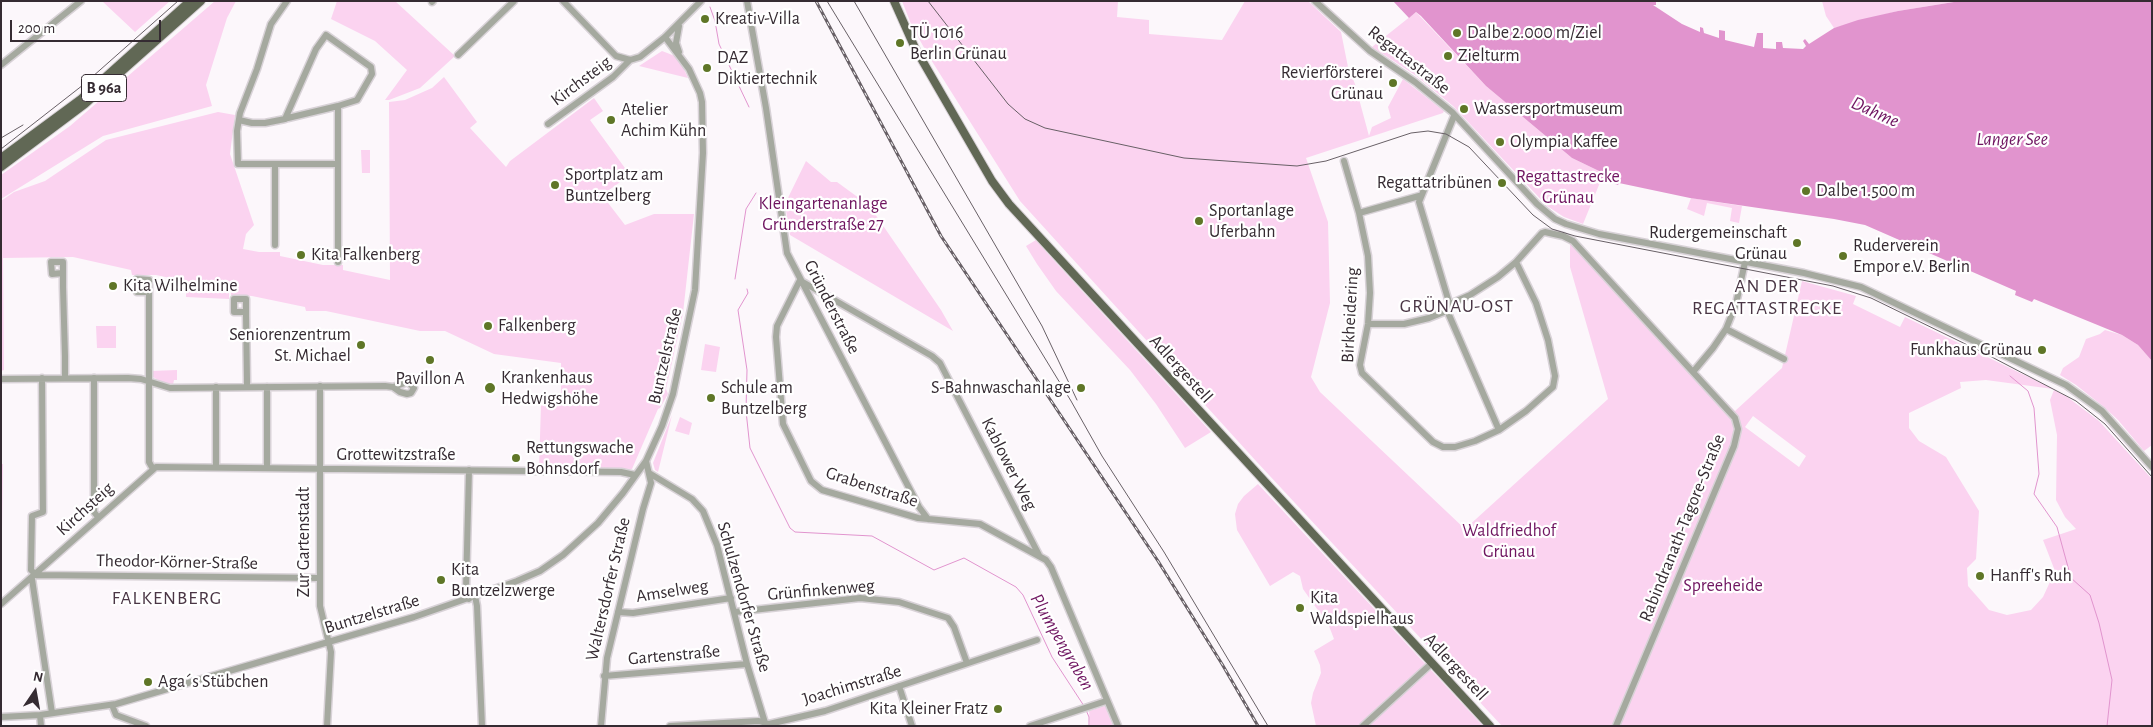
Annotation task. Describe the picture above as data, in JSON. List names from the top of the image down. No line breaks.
{"streets":{"main road":["B 96a","Adlergestell"],"street":["Regattastraße","Kirchsteig","Gründerstraße","Birkheidering","Buntzelstraße","Grottewitzstraße","Kablower Weg","Grabenstraße","Rabindranath-Tagore-Straße","Zur Gartenstadt","Theodor-Körner-Straße","Waltersdorfer Straße","Grünfinkenweg","Amselweg","Schulzendorfer Straße","Gartenstraße","Joachimstraße"]},"crossings":[["Kirchsteig","Buntzelstraße"],["Kirchsteig","Grottewitzstraße"],["Kirchsteig","Theodor-Körner-Straße"],["Gründerstraße","Kablower Weg"],["Gründerstraße","Grabenstraße"],["Buntzelstraße","Grottewitzstraße"],["Buntzelstraße","Zur Gartenstadt"],["Buntzelstraße","Waltersdorfer Straße"],["Grottewitzstraße","Zur Gartenstadt"],["Kablower Weg","Grabenstraße"],["Zur Gartenstadt","Theodor-Körner-Straße"],["Waltersdorfer Straße","Amselweg"],["Waltersdorfer Straße","Schulzendorfer Straße"],["Waltersdorfer Straße","Gartenstraße"],["Grünfinkenweg","Schulzendorfer Straße"],["Grünfinkenweg","Joachimstraße"],["Amselweg","Schulzendorfer Straße"],["Schulzendorfer Straße","Gartenstraße"],["Schulzendorfer Straße","Joachimstraße"]],"districts":["AN DER REGATTASTRECKE","GRÜNAU-OST","FALKENBERG"],"water":["Dahme","Langer See","Plumpengraben"],"parks":["Regattastrecke Grünau","Kleingartenanlage Gründerstraße 27","Waldfriedhof Grünau","Spreeheide"],"places":["Kreativ-Villa","Dalbe 2.000 m/Ziel","TÜ 1016 Berlin Grünau","Zielturm","DAZ Diktiertechnik","Revierförsterei Grünau","Wassersportmuseum","Atelier Achim Kühn","Olympia Kaffee","Regattatribünen","Sportplatz am Buntzelberg","Dalbe 1.500 m","Sportanlage Uferbahn","Rudergemeinschaft Grünau","Kita Falkenberg","Ruderverein Empor e.V. Berlin","Kita Wilhelmine","Falkenberg","Seniorenzentrum St. Michael","Funkhaus Grünau","Pavillon A","Krankenhaus Hedwigshöhe","S-Bahnwaschanlage","Schule am Buntzelberg","Rettungswache Bohnsdorf","Hanff's Ruh","Kita Buntzelzwerge","Kita Waldspielhaus","Aga´s Stübchen","Kita Kleiner Fratz"],"scale_bar":"200 m","north":"top"}
